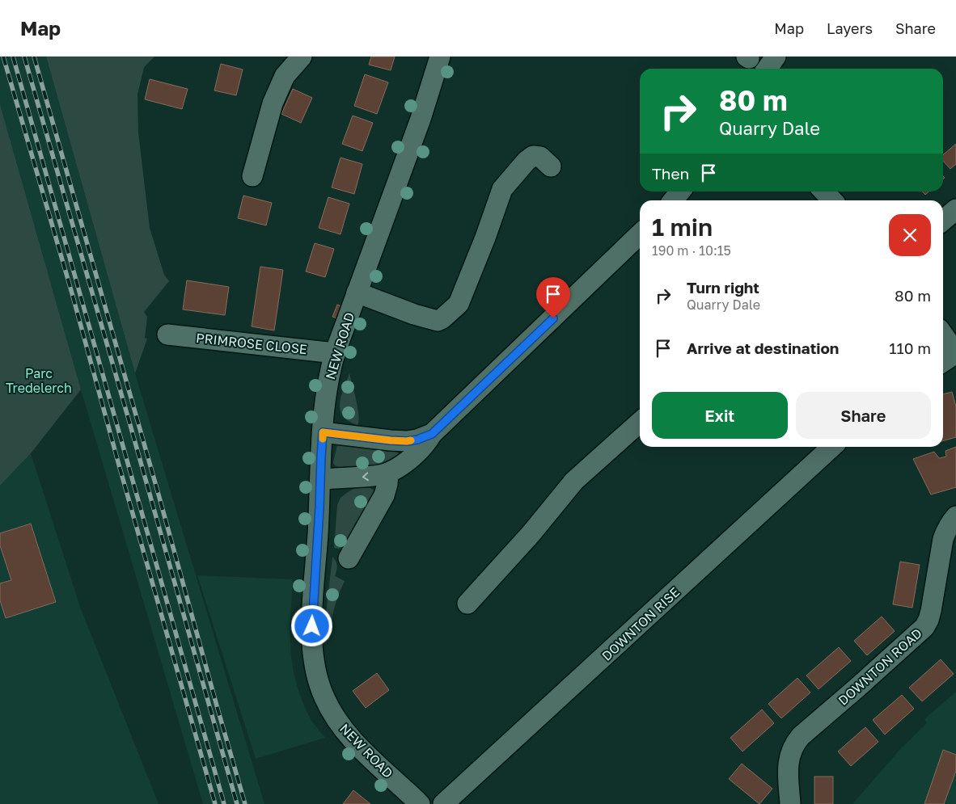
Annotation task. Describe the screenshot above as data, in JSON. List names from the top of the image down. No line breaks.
{"streets":{"street":["PRIMROSE CLOSE","NEW ROAD","DOWNTON RISE","DOWNTON ROAD"]},"crossings":[["PRIMROSE CLOSE","NEW ROAD"]],"parks":["Parc Tredelerch"],"page":{"header":"Map","nav":["Map","Layers","Share"],"turn":["80 m","Quarry Dale"],"then":"Then","heading":["1 min","190 m · 10:15"],"list":[{"name":"Turn right","note":"Quarry Dale","value":"80 m"},{"name":"Arrive at destination","value":"110 m"}],"buttons":["Exit","Share"]}}
